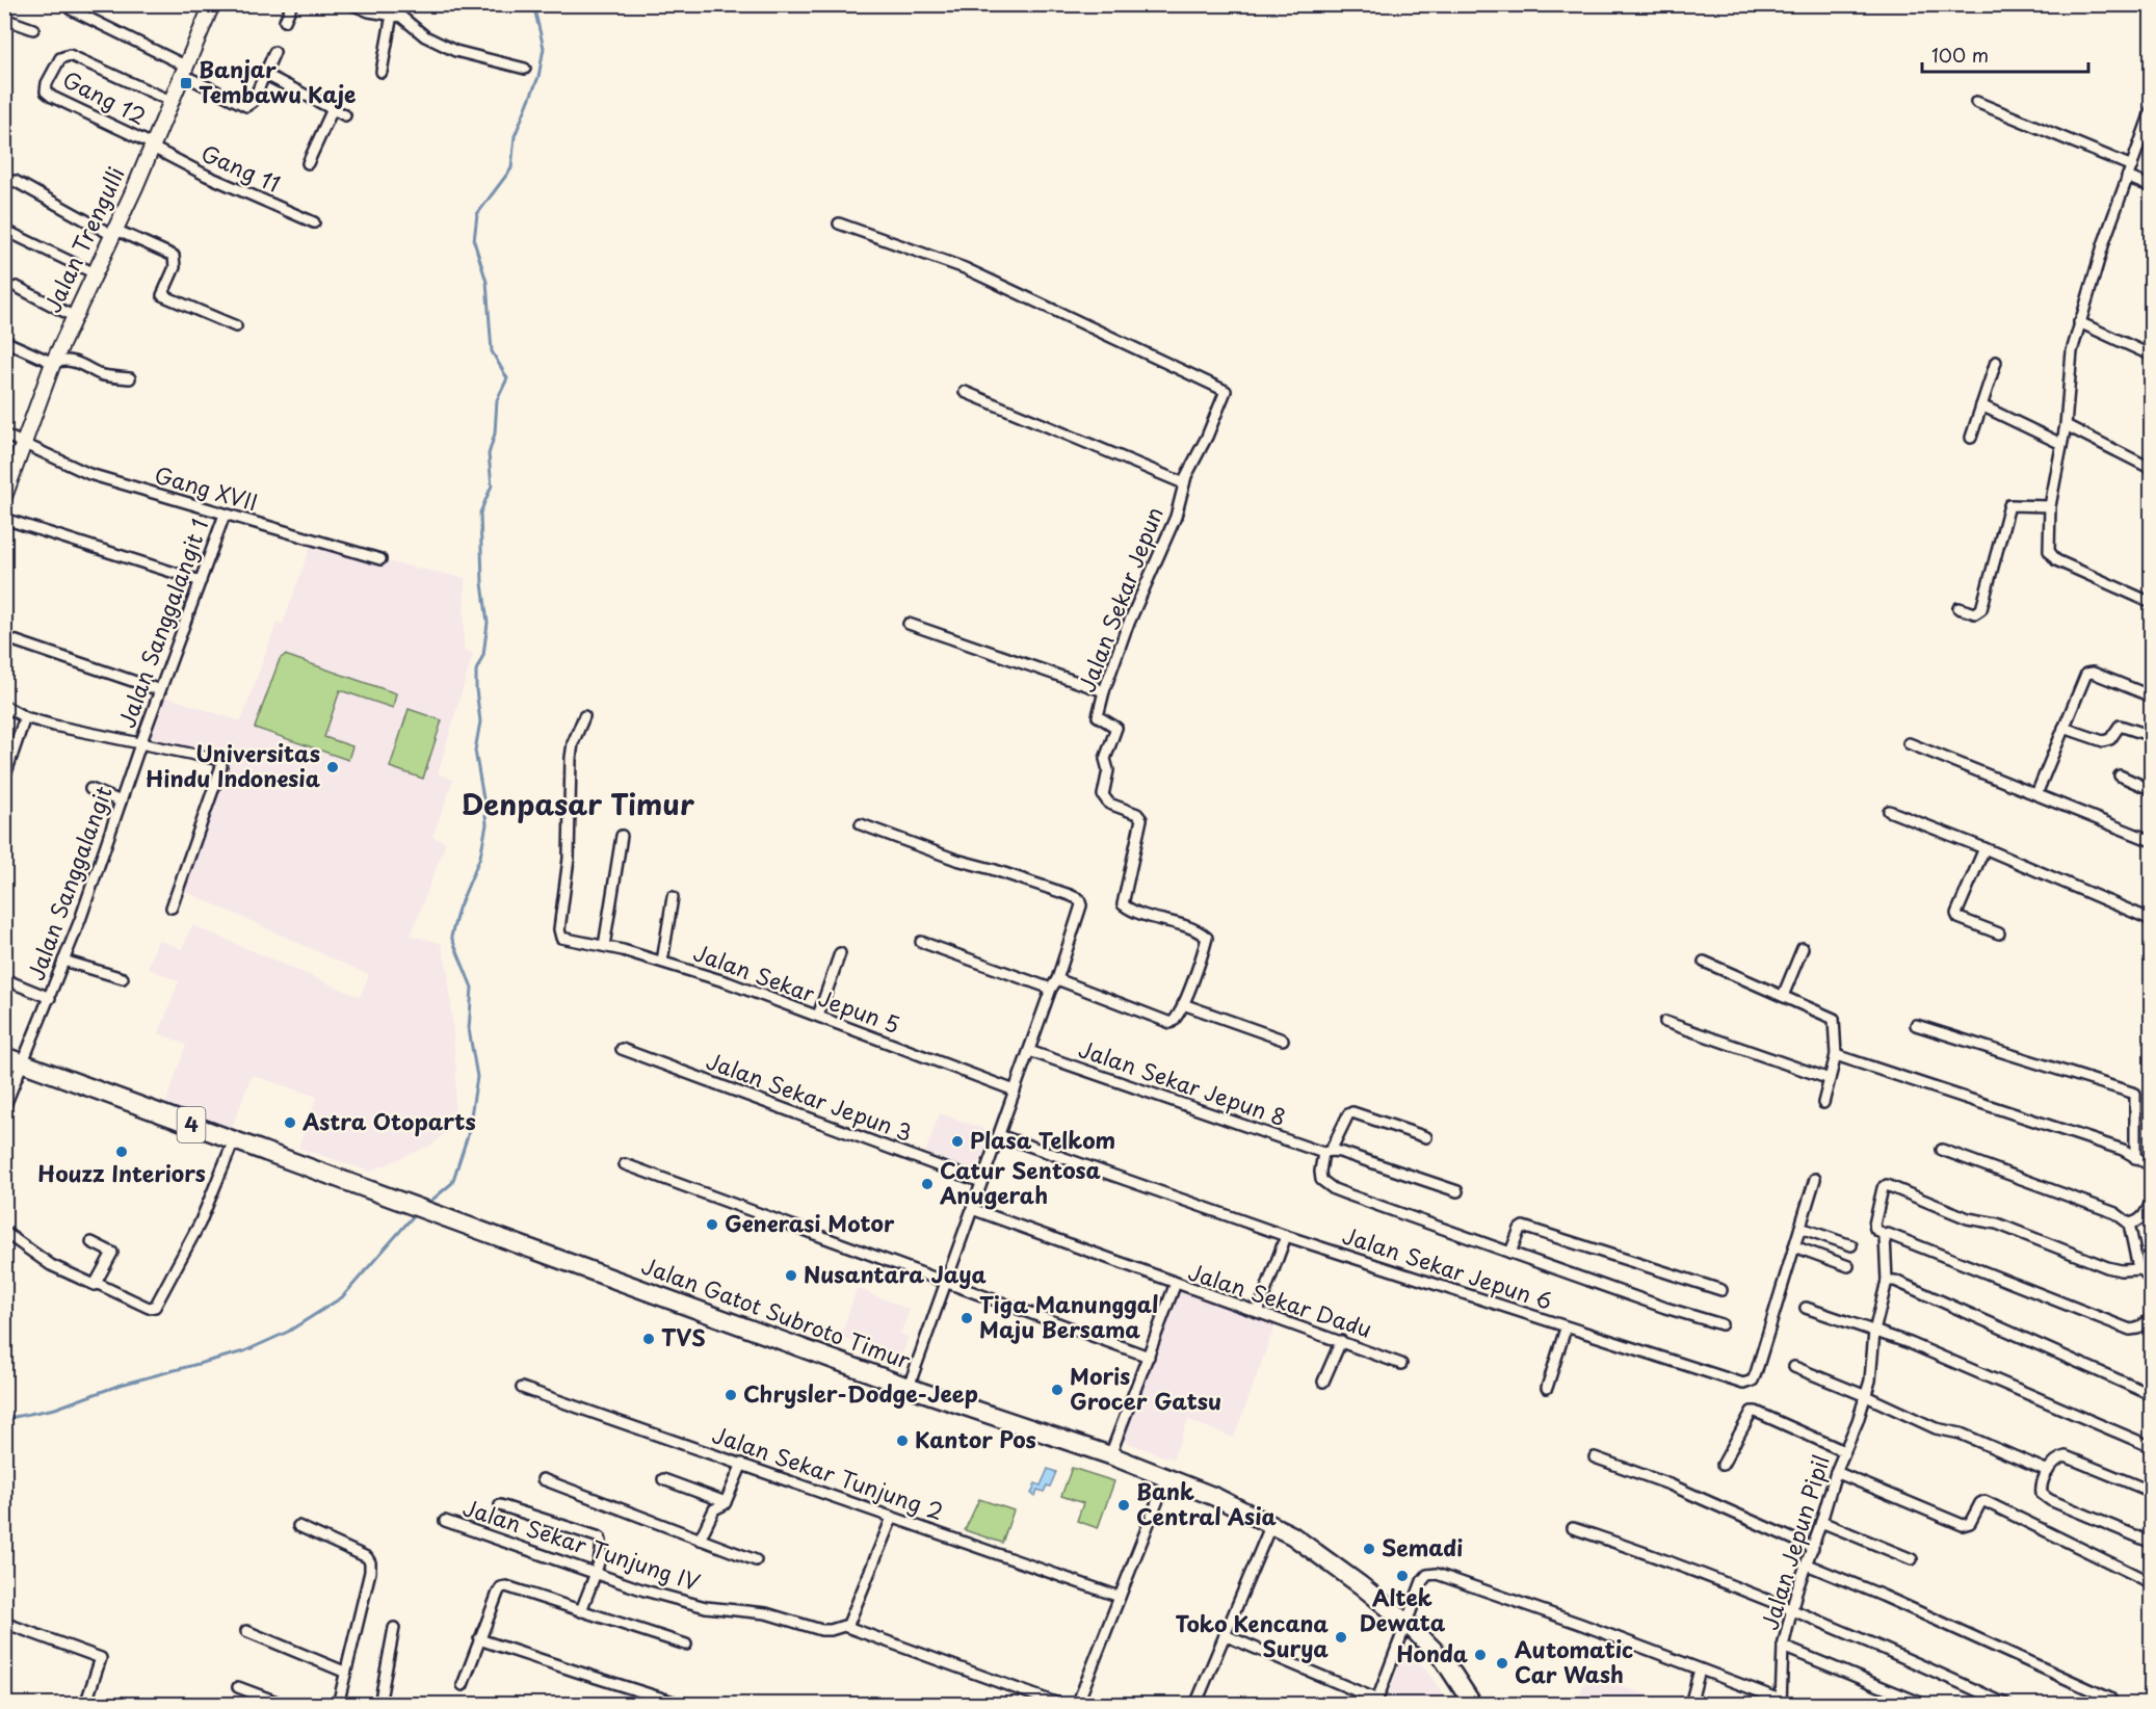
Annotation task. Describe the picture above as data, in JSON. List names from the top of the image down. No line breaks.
{"streets":{"highway":["4","Jalan Gatot Subroto Timur"],"main road":["Jalan Trengulli"],"street":["Gang 12","Gang 11","Gang XVII","Jalan Sekar Jepun","Jalan Sanggalangit 1","Jalan Sanggalangit","Jalan Sekar Jepun 5","Jalan Sekar Jepun 8","Jalan Sekar Jepun 3","Jalan Sekar Jepun 6","Jalan Sekar Dadu","Jalan Sekar Tunjung 2","Jalan Jepun Pipil","Jalan Sekar Tunjung IV"]},"crossings":[["Gang 12","Gang 11"],["Gang 12","Jalan Trengulli"],["Gang 11","Jalan Trengulli"],["Jalan Trengulli","Gang XVII"],["Gang XVII","Jalan Sanggalangit 1"],["Jalan Sanggalangit 1","Jalan Sanggalangit"],["Jalan Sanggalangit","Jalan Gatot Subroto Timur"],["Jalan Sekar Dadu","Jalan Gatot Subroto Timur"],["Jalan Gatot Subroto Timur","Jalan Jepun Pipil"]],"districts":["Denpasar Timur"],"places":{"transit":["Banjar Tembawu Kaje"],"other":["Universitas Hindu Indonesia","Astra Otoparts","Plasa Telkom","Houzz Interiors","Catur Sentosa Anugerah","Generasi Motor","Nusantara Jaya","Tiga Manunggal Maju Bersama","TVS","Moris Grocer Gatsu","Chrysler-Dodge-Jeep","Kantor Pos","Bank Central Asia","Semadi","Altek Dewata","Toko Kencana Surya","Honda","Automatic Car Wash"]},"scale_bar":"100 m"}
